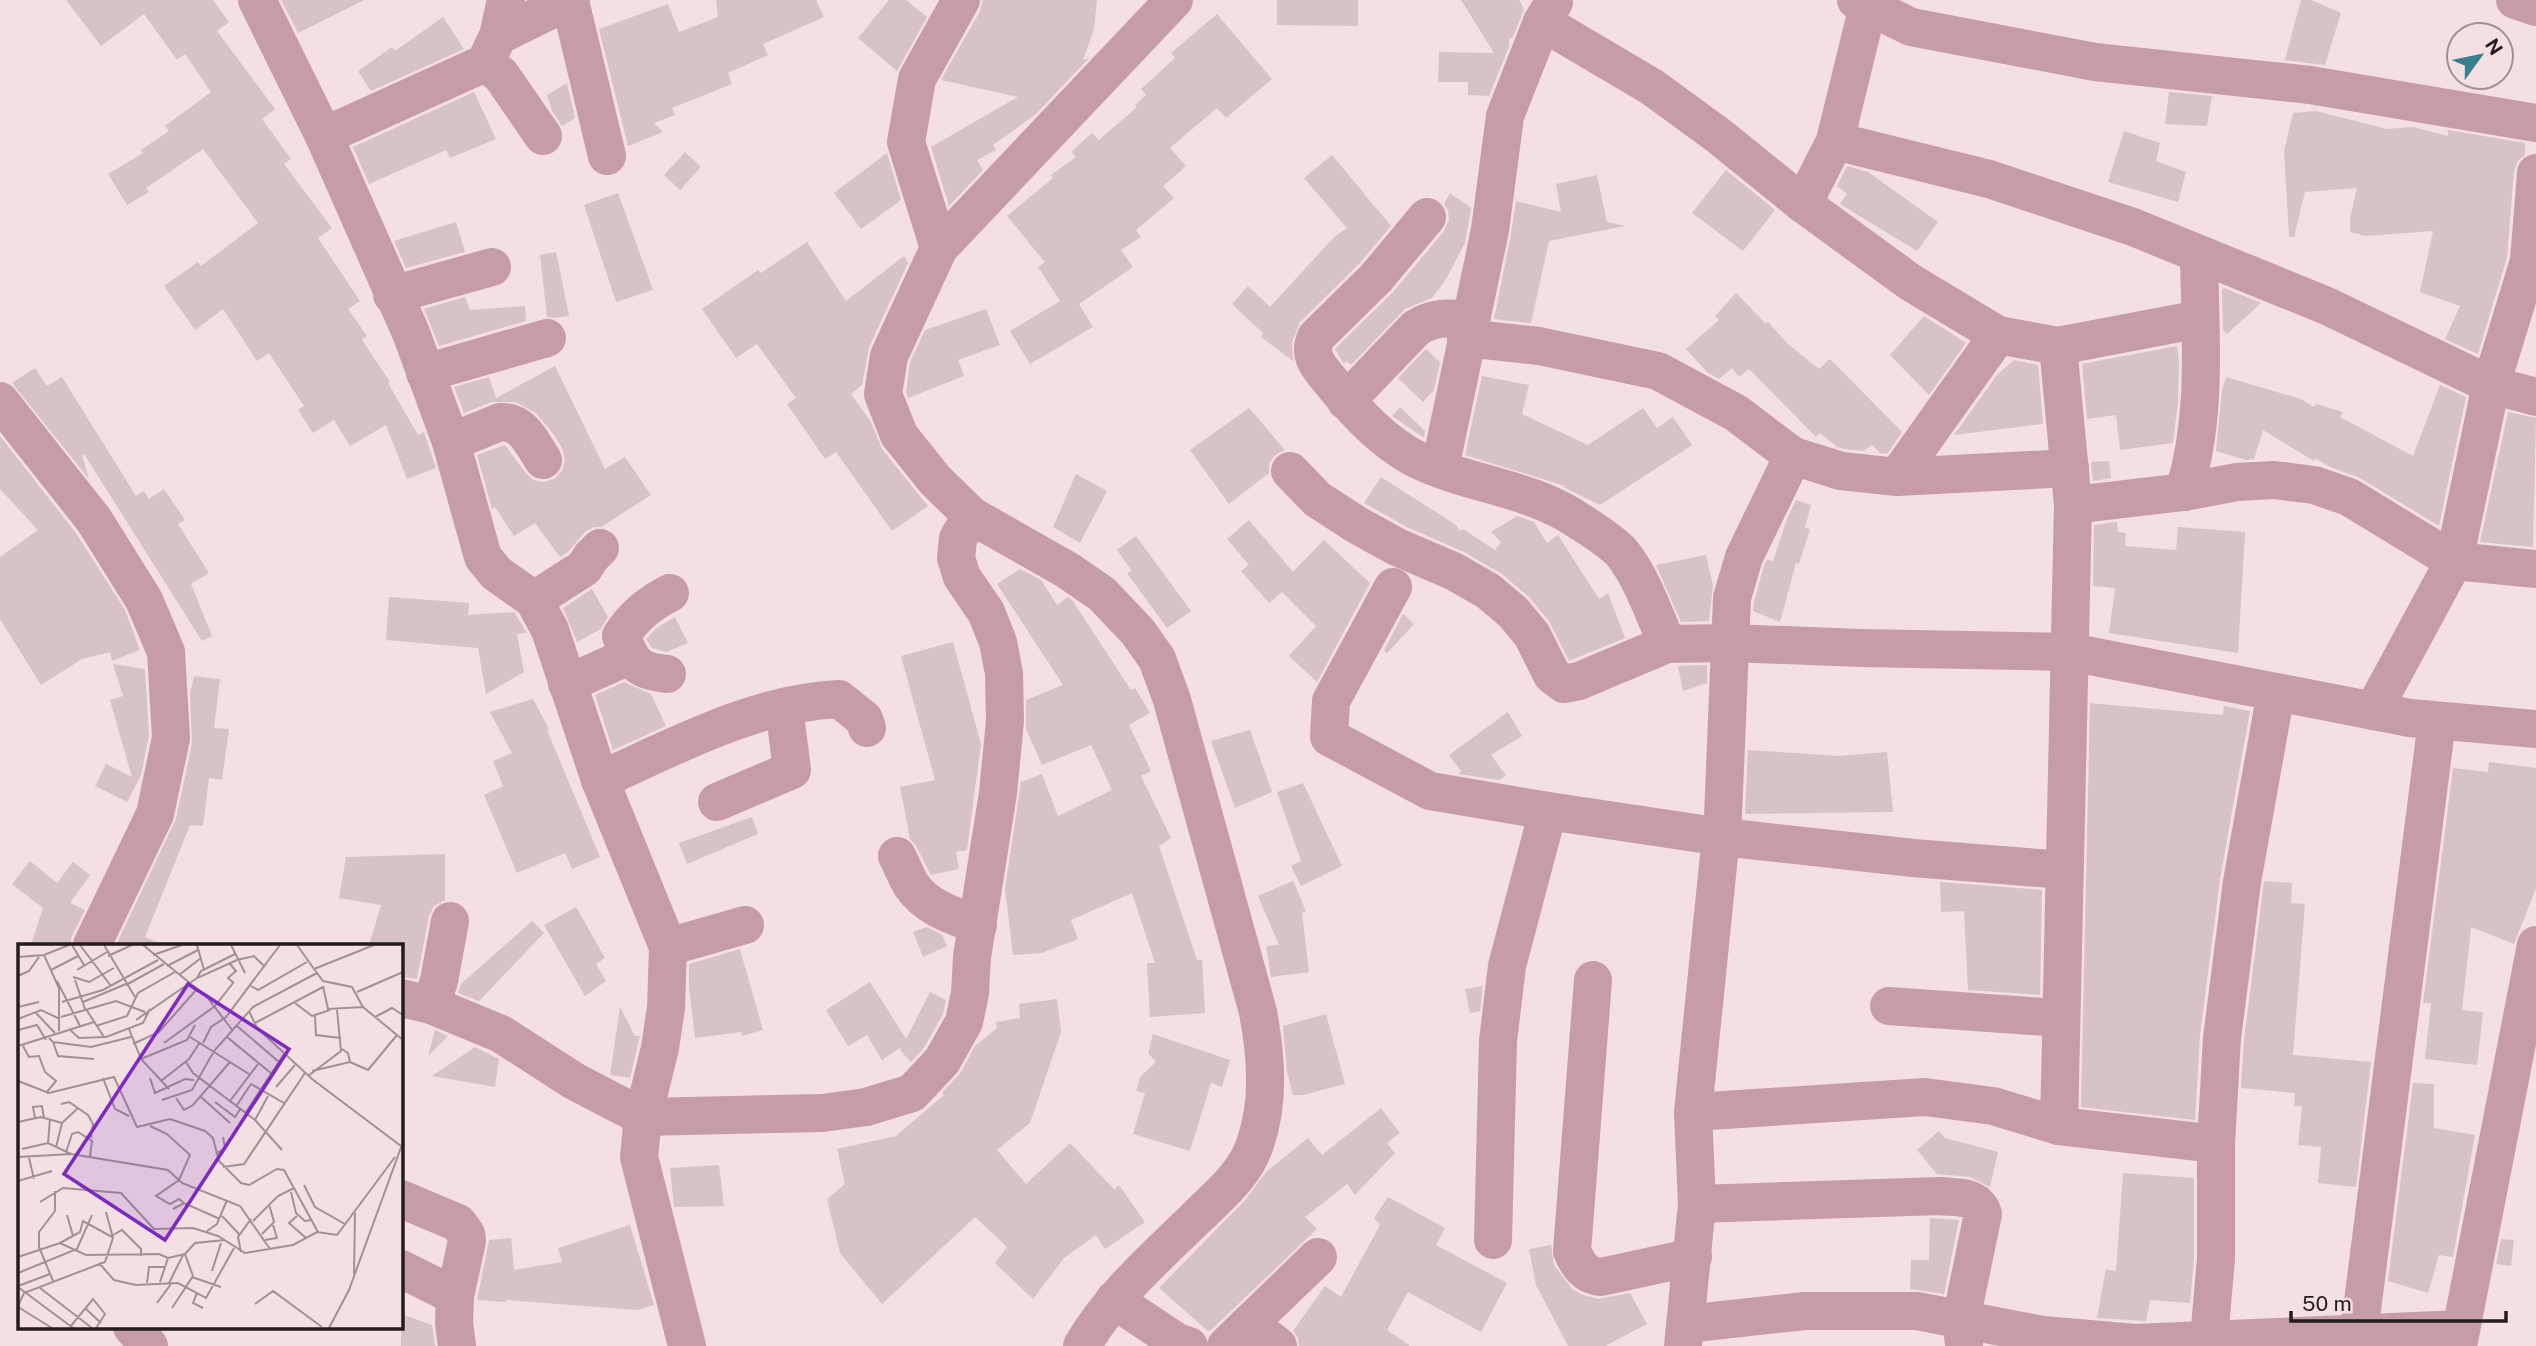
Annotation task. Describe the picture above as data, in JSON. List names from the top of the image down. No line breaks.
{"scale_bar":"50 m","north":"top right"}
